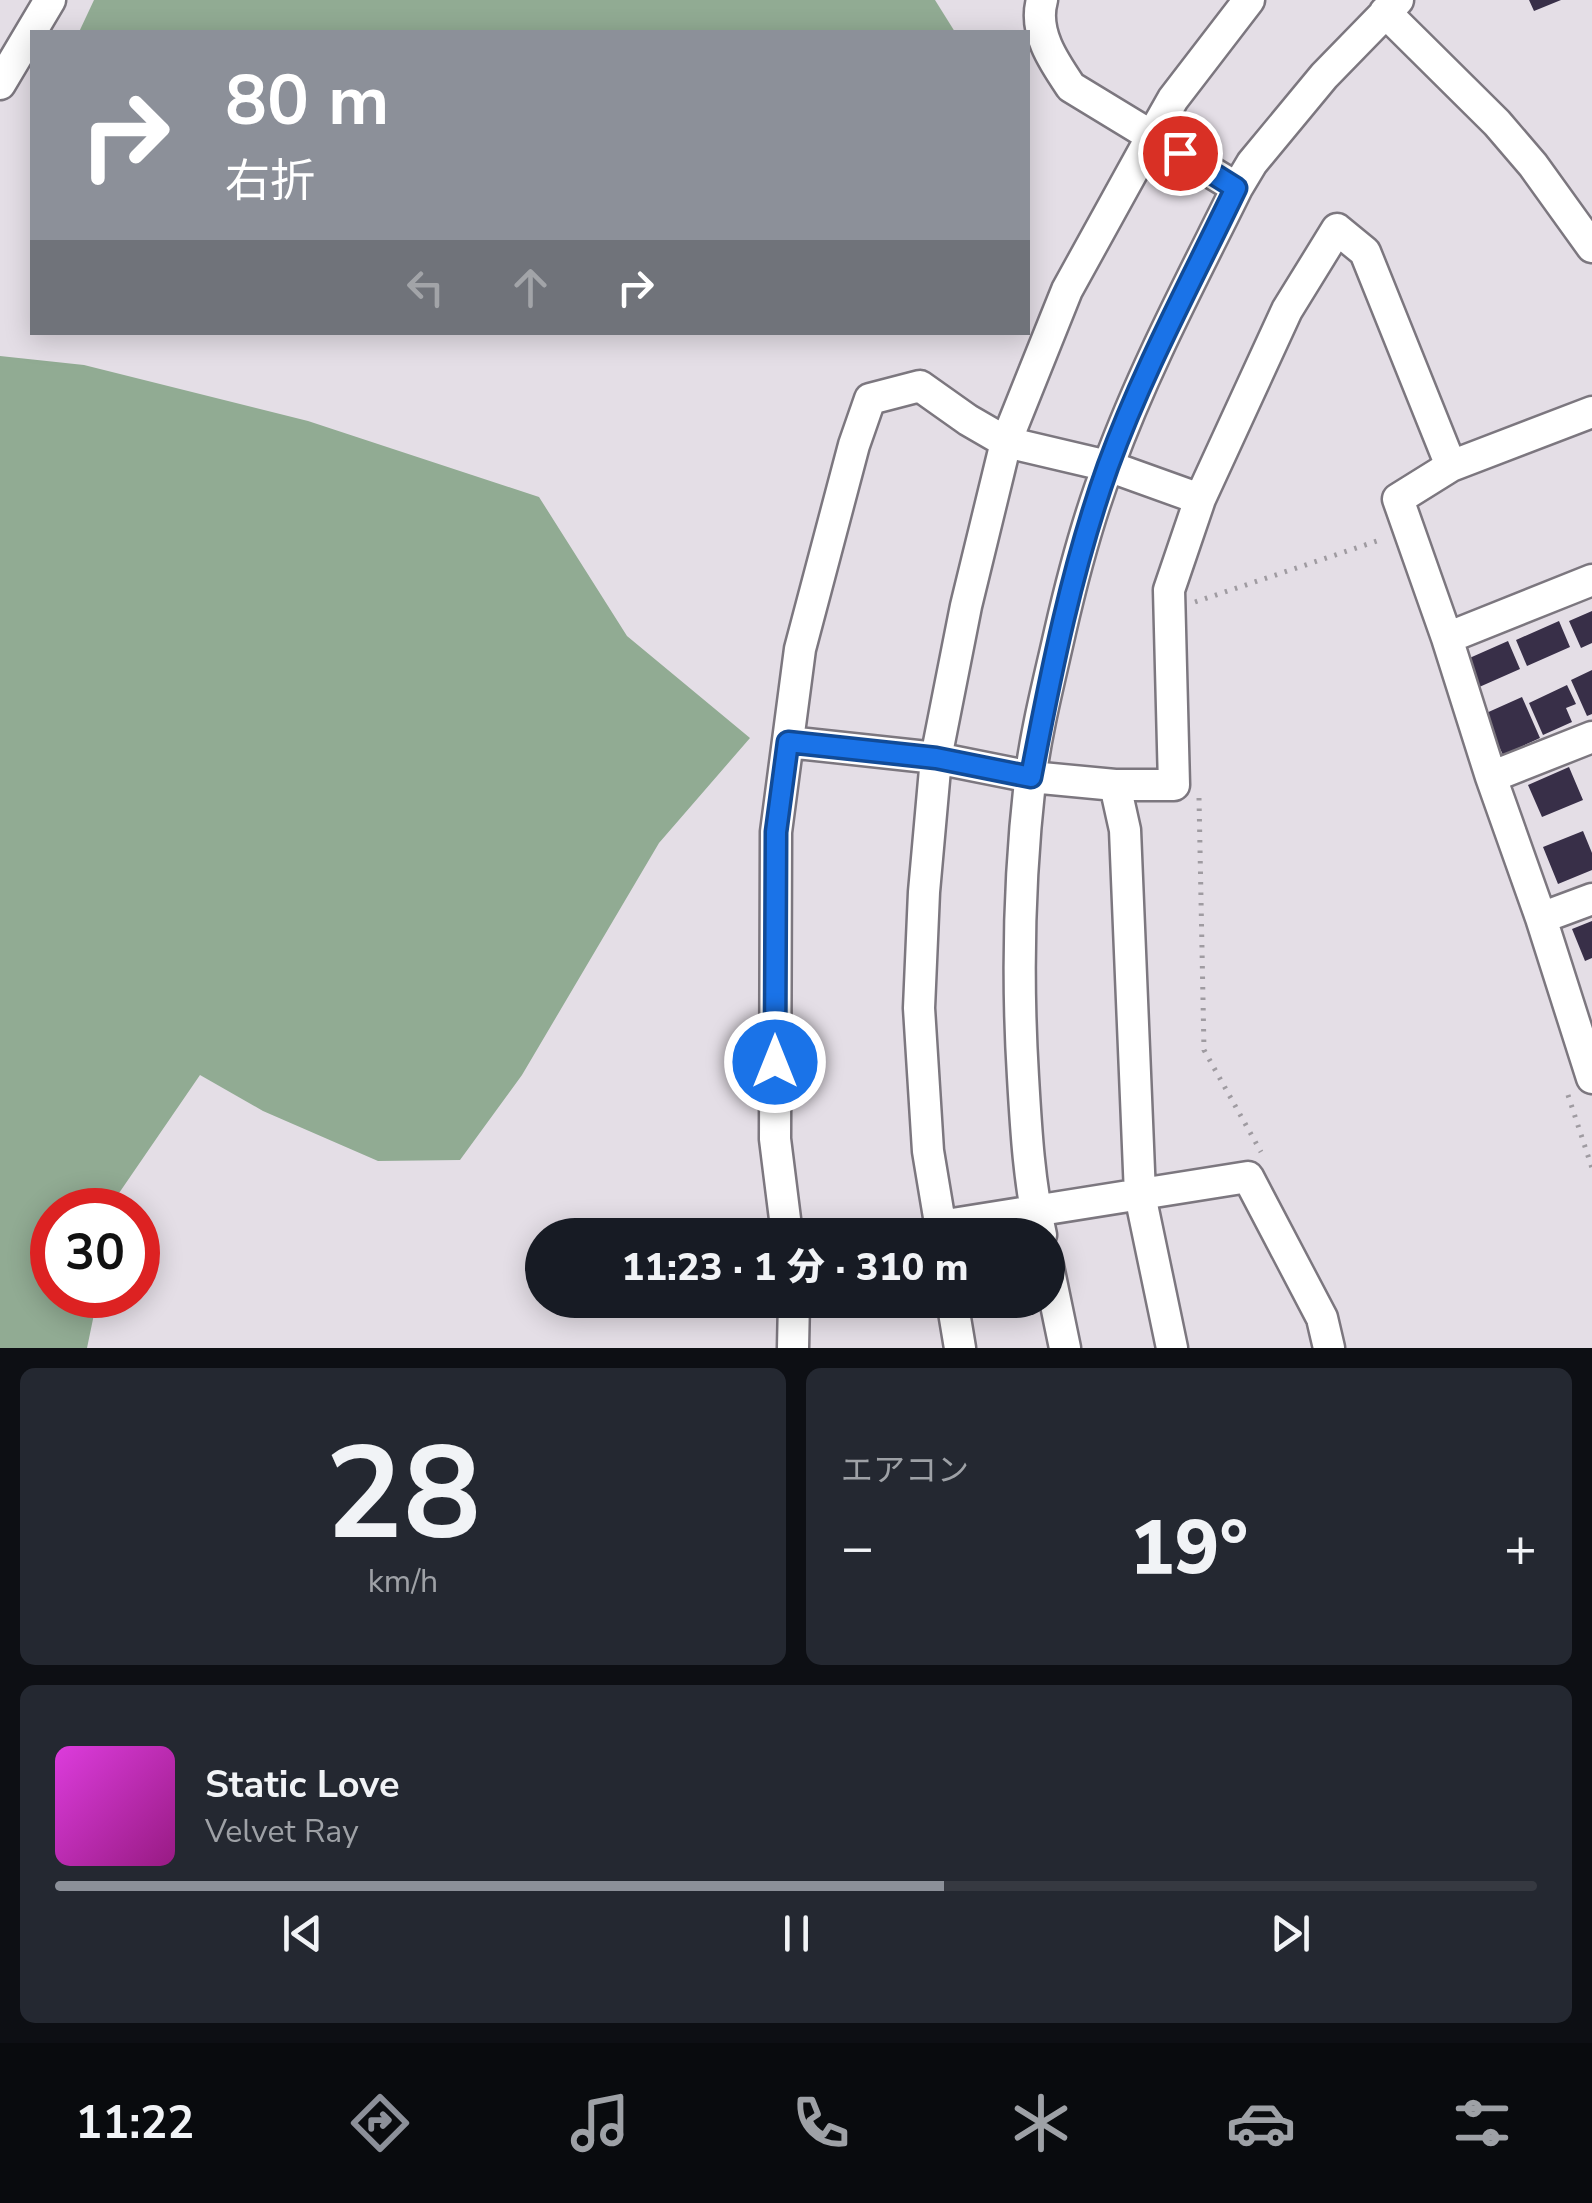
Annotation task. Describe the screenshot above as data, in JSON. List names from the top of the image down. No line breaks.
{"page":{"turn":["80 m","右折"],"limit":"30","trip":"11:23 · 1 分 · 310 m","tile":[["28","km/h"],"エアコン"],"heat":["−","19°","+"],"song":["Static Love","Velvet Ray"],"tabs":"11:22"}}
